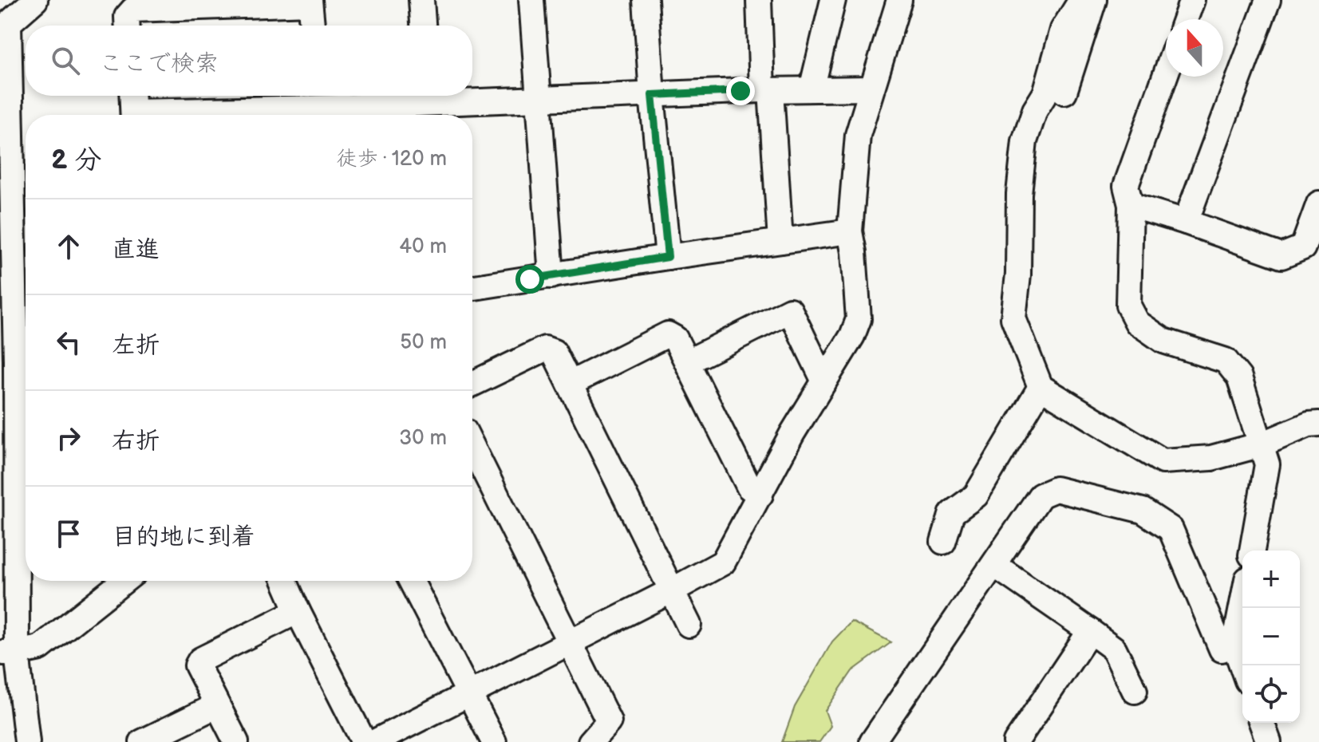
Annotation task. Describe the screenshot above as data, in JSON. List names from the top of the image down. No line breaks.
{"north":"top","page":{"search":"ここで検索","heading":["2 分","徒歩 · 120 m"],"list":[["直進","40 m"],["左折","50 m"],["右折","30 m"],"目的地に到着"],"map_buttons":["+","−"]}}
